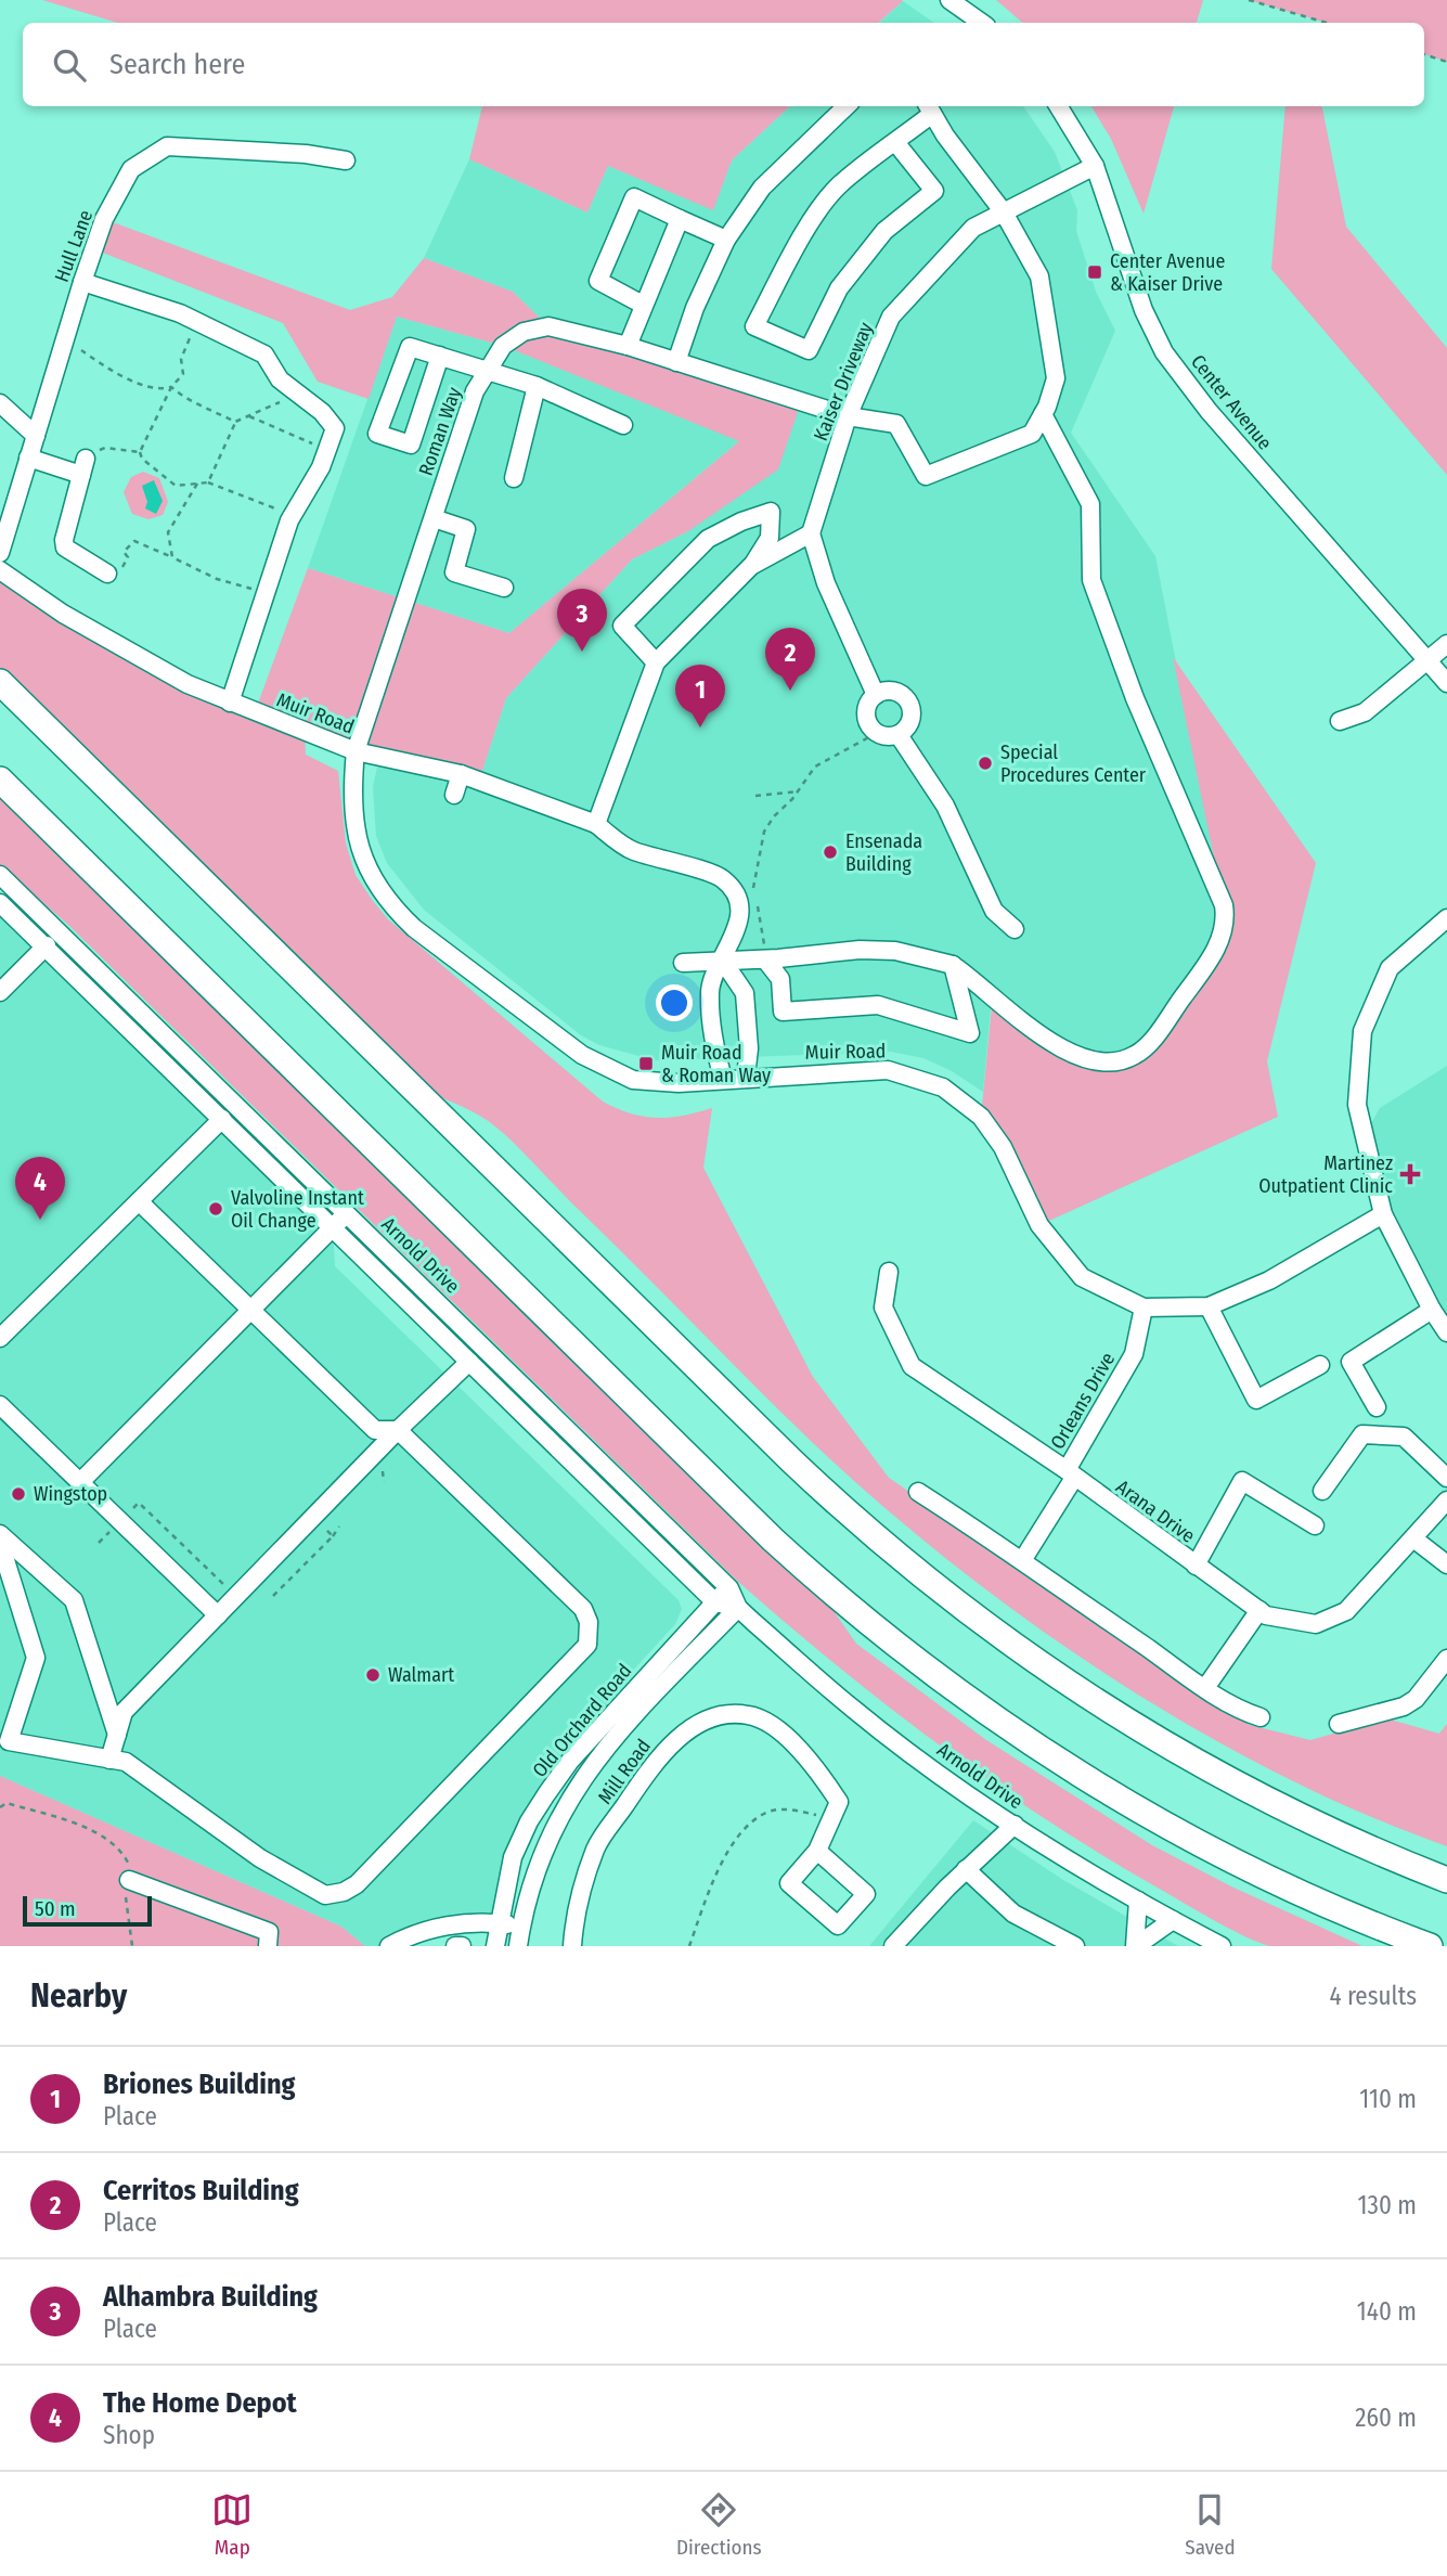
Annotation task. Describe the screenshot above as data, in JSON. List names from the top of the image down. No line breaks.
{"streets":{"street":["Hull Lane","Kaiser Driveway","Center Avenue","Roman Way","Muir Road","Arnold Drive","Orleans Drive","Arana Drive","Old Orchard Road","Mill Road"]},"crossings":[["Kaiser Driveway","Center Avenue"],["Kaiser Driveway","Roman Way"],["Roman Way","Muir Road"],["Muir Road","Orleans Drive"],["Arnold Drive","Old Orchard Road"],["Orleans Drive","Arana Drive"]],"places":{"transit":["Center Avenue & Kaiser Drive","Muir Road & Roman Way"],"other":["Special Procedures Center","Ensenada Building","Valvoline Instant Oil Change","Wingstop","Walmart"],"health":["Martinez Outpatient Clinic"]},"scale_bar":"50 m","page":{"search":"Search here","pins":["3","2","1","4"],"scale":"50 m","heading":["Nearby","4 results"],"list":[{"mark":"1","name":"Briones Building","note":"Place","value":"110 m"},{"mark":"2","name":"Cerritos Building","note":"Place","value":"130 m"},{"mark":"3","name":"Alhambra Building","note":"Place","value":"140 m"},{"mark":"4","name":"The Home Depot","note":"Shop","value":"260 m"}],"nav":["Map","Directions","Saved"]}}
